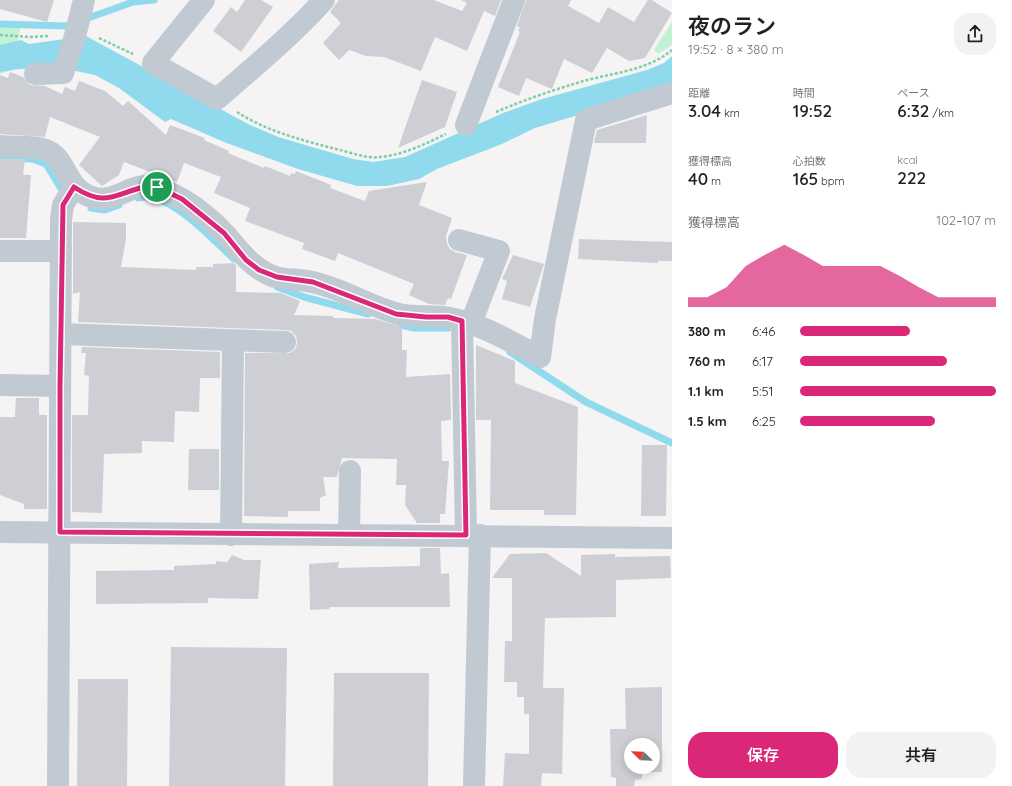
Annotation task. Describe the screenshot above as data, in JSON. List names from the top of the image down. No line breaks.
{"north":"top left","page":{"heading":["夜のラン","19:52 · 8 × 380 m"],"stats":[["距離","3.04 km"],["時間","19:52"],["ペース","6:32 /km"],["獲得標高","40 m"],["心拍数","165 bpm"],["kcal","222"]],"chart":["獲得標高","102–107 m"],"list":[{"name":"380 m","note":"6:46"},{"name":"760 m","note":"6:17"},{"name":"1.1 km","note":"5:51"},{"name":"1.5 km","note":"6:25"}],"buttons":["保存","共有"]}}
